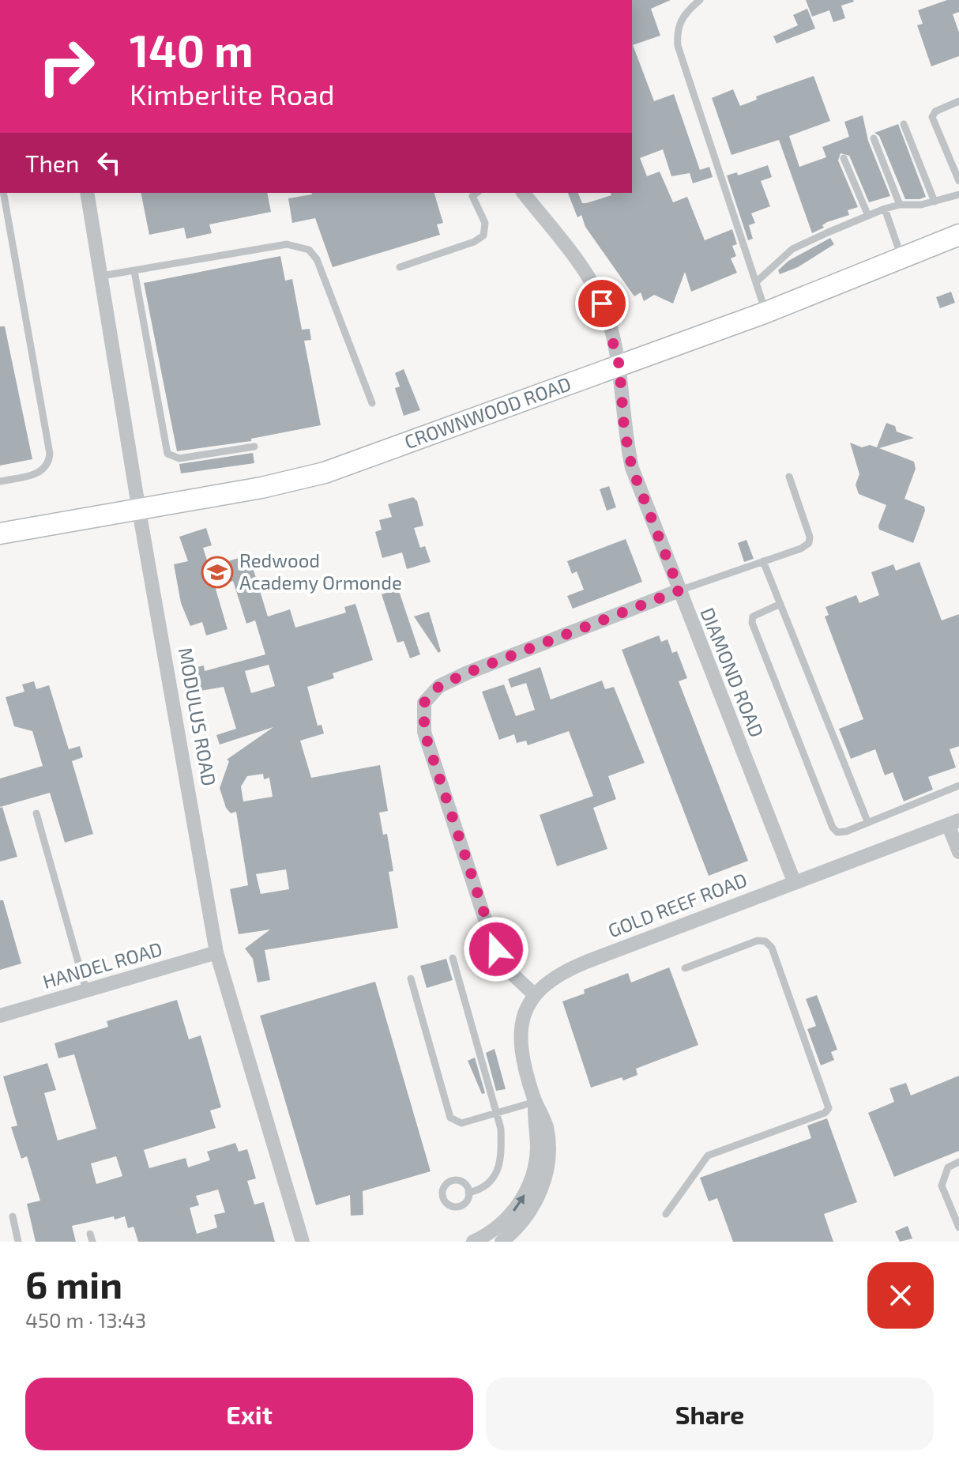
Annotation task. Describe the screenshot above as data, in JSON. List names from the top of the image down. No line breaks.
{"streets":{"main road":["CROWNWOOD ROAD"],"street":["DIAMOND ROAD","MODULUS ROAD","GOLD REEF ROAD","HANDEL ROAD"]},"crossings":[["CROWNWOOD ROAD","DIAMOND ROAD"],["CROWNWOOD ROAD","MODULUS ROAD"],["DIAMOND ROAD","GOLD REEF ROAD"],["MODULUS ROAD","HANDEL ROAD"]],"places":{"school or university":["Redwood Academy Ormonde"]},"page":{"turn":["140 m","Kimberlite Road"],"then":"Then","heading":["6 min","450 m · 13:43"],"buttons":["Exit","Share"]}}
